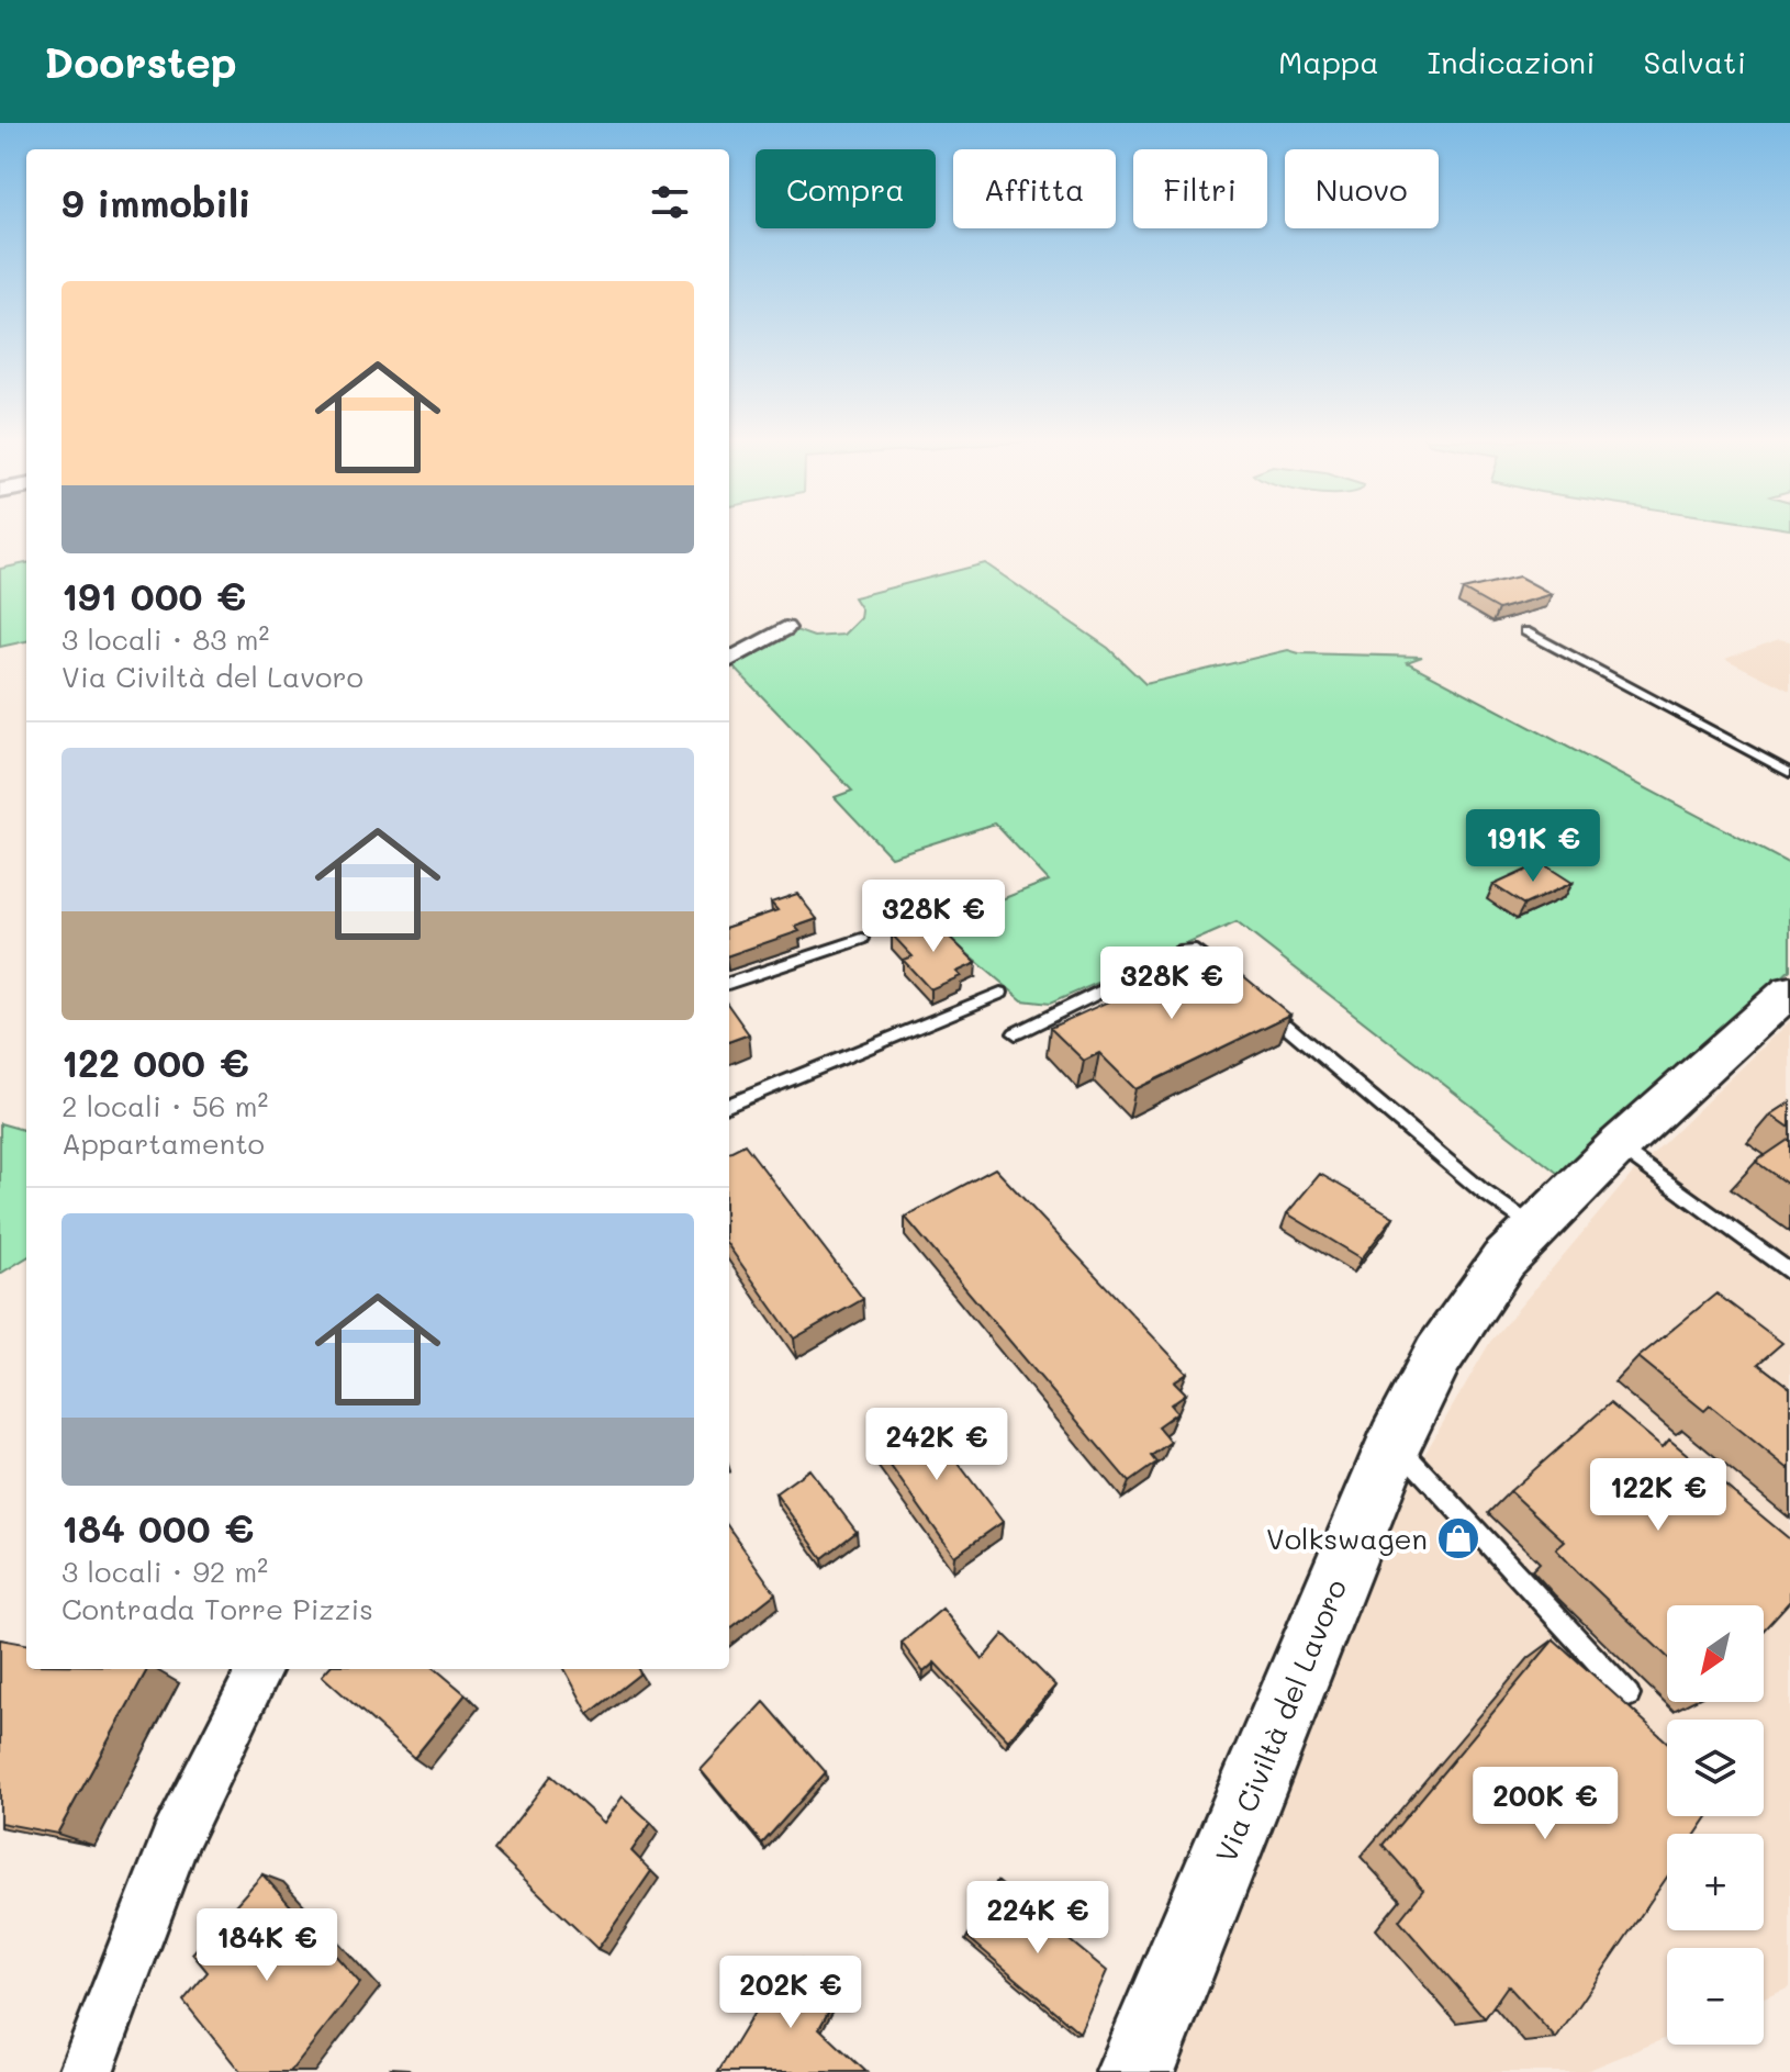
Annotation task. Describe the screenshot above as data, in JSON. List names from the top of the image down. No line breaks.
{"streets":{"main road":["Via Civiltà del Lavoro"]},"places":{"shop":["Volkswagen"]},"north":"bottom left","page":{"header":"Doorstep","nav":["Mappa","Indicazioni","Salvati"],"chip":["Compra","Affitta","Filtri","Nuovo"],"heading":"9 immobili","list":[{"name":"191 000 €","note":"3 locali · 83 m² · Via Civiltà del Lavoro"},{"name":"122 000 €","note":"2 locali · 56 m² · Appartamento"},{"name":"184 000 €","note":"3 locali · 92 m² · Contrada Torre Pizzis"}],"price":["191K €","328K €","328K €","242K €","122K €","200K €","224K €","184K €","202K €"],"map_buttons":["+","−"]}}
